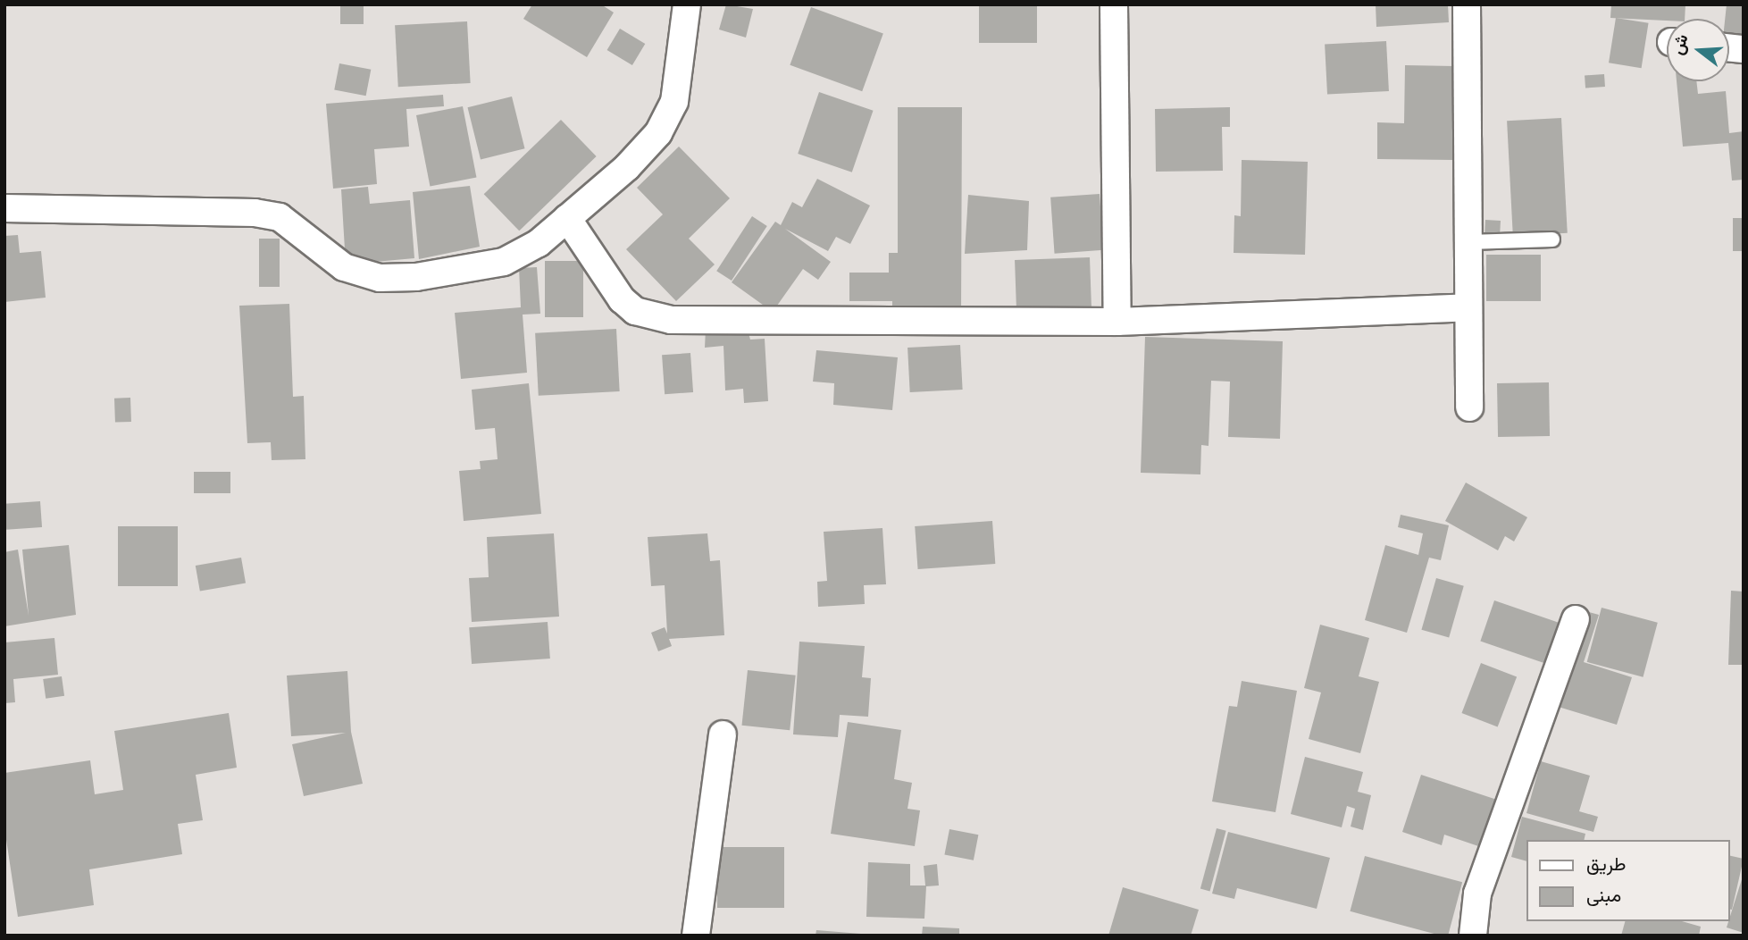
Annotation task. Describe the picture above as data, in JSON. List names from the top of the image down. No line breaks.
{"legend":["طريق","مبنى"],"north":"left"}
